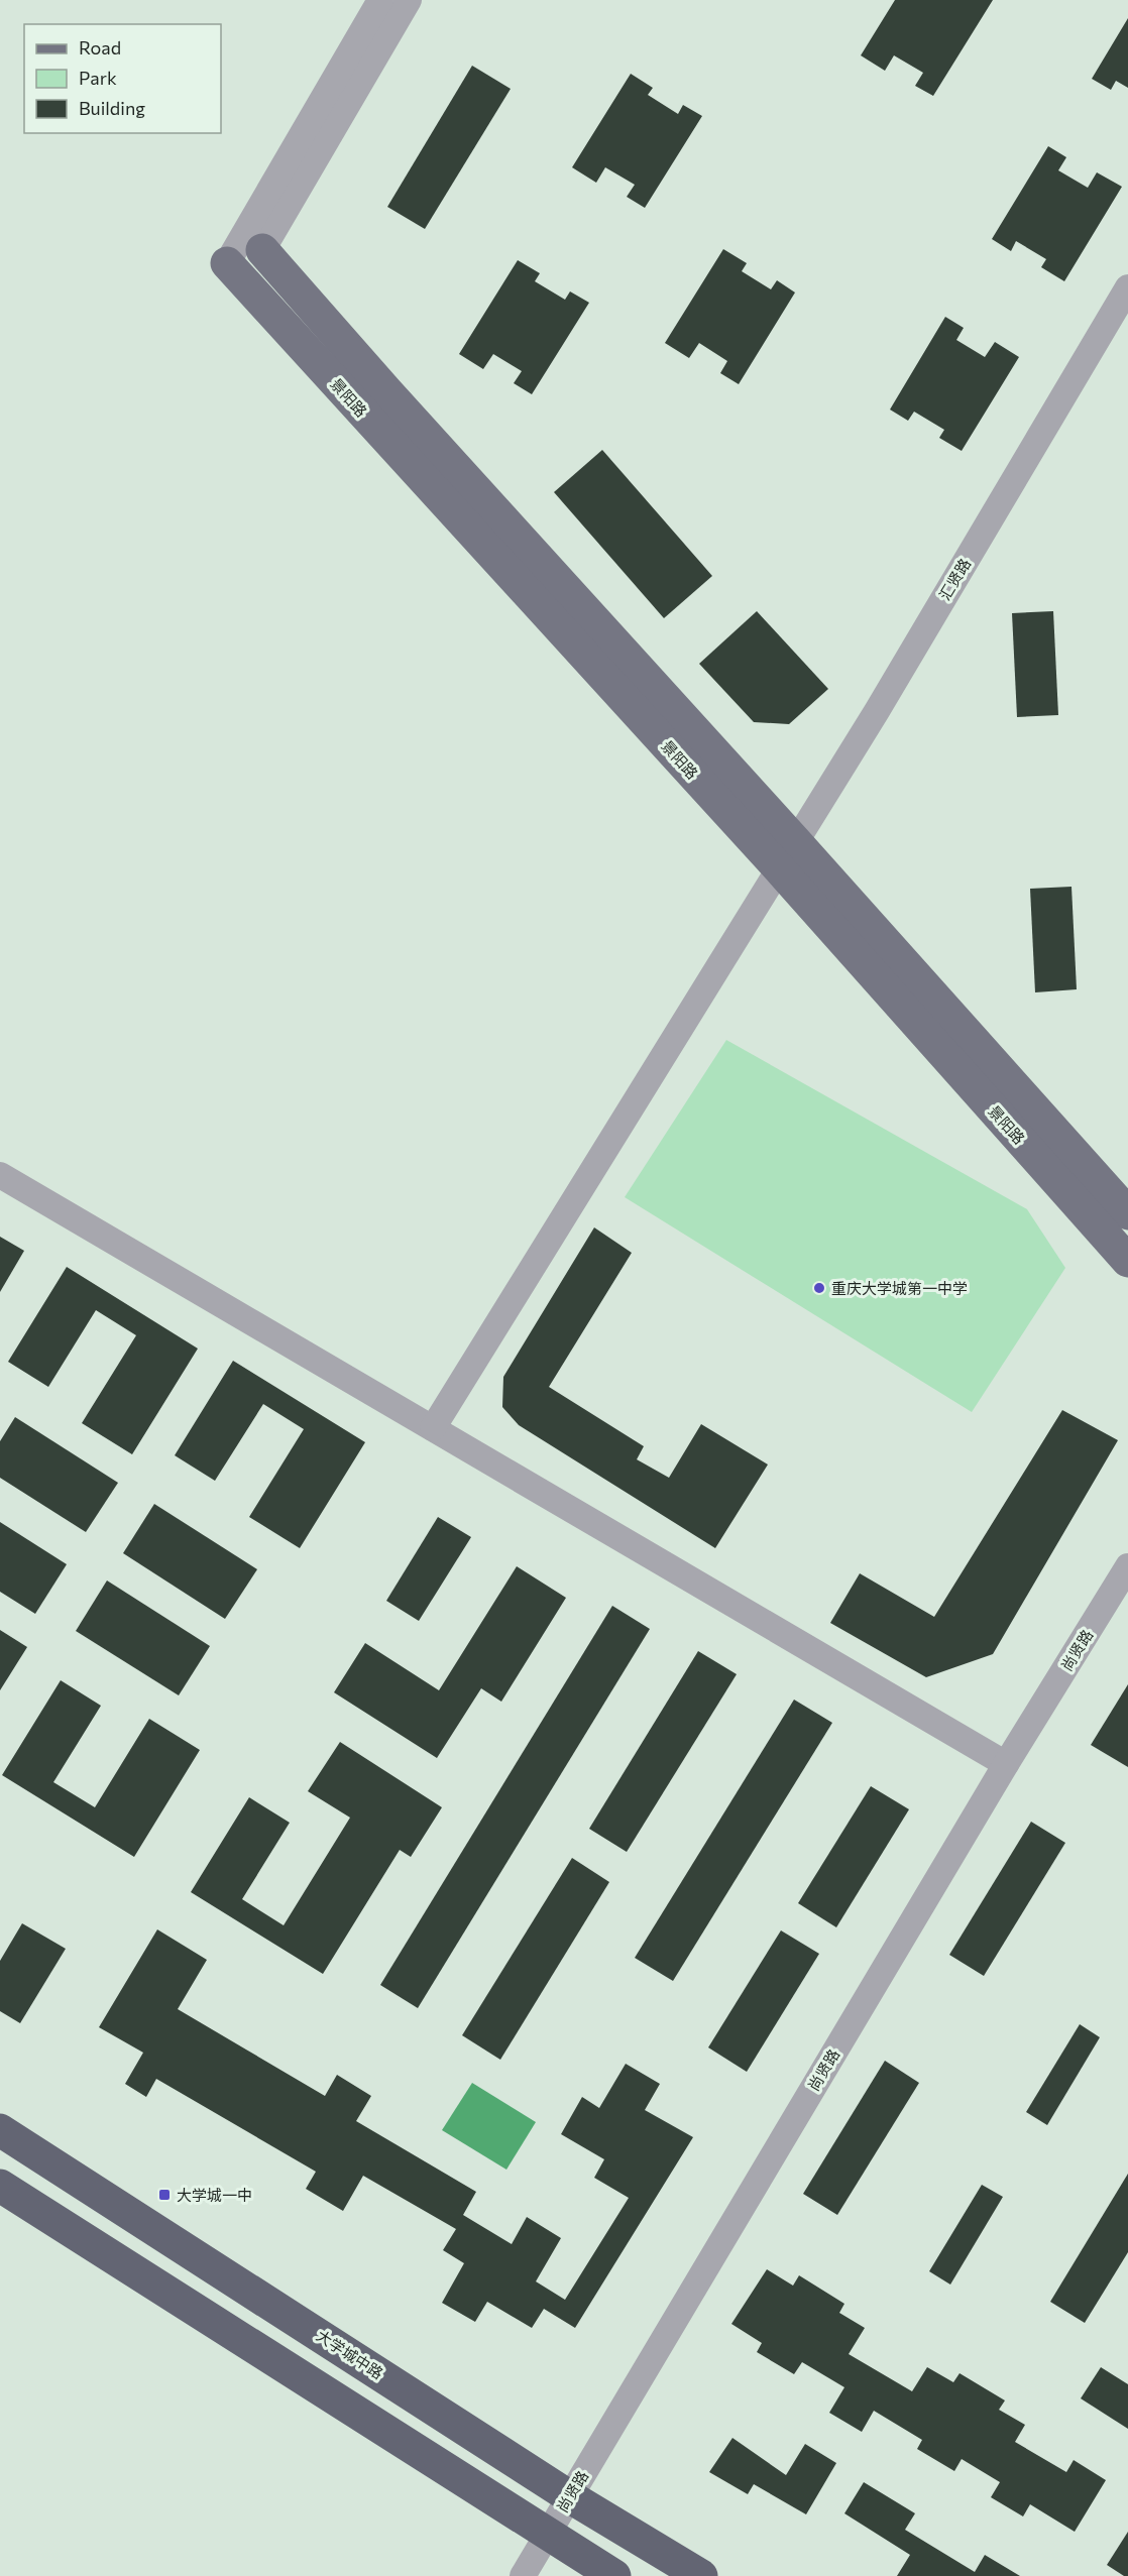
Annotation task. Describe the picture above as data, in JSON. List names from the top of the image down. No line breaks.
{"streets":{"highway":["大学城中路"],"main road":["景阳路"],"street":["汇贤路","尚贤路"]},"crossings":[["景阳路","汇贤路"],["尚贤路","大学城中路"]],"places":{"other":["重庆大学城第一中学"],"transit":["大学城一中"]},"legend":["Road","Park","Building"]}
